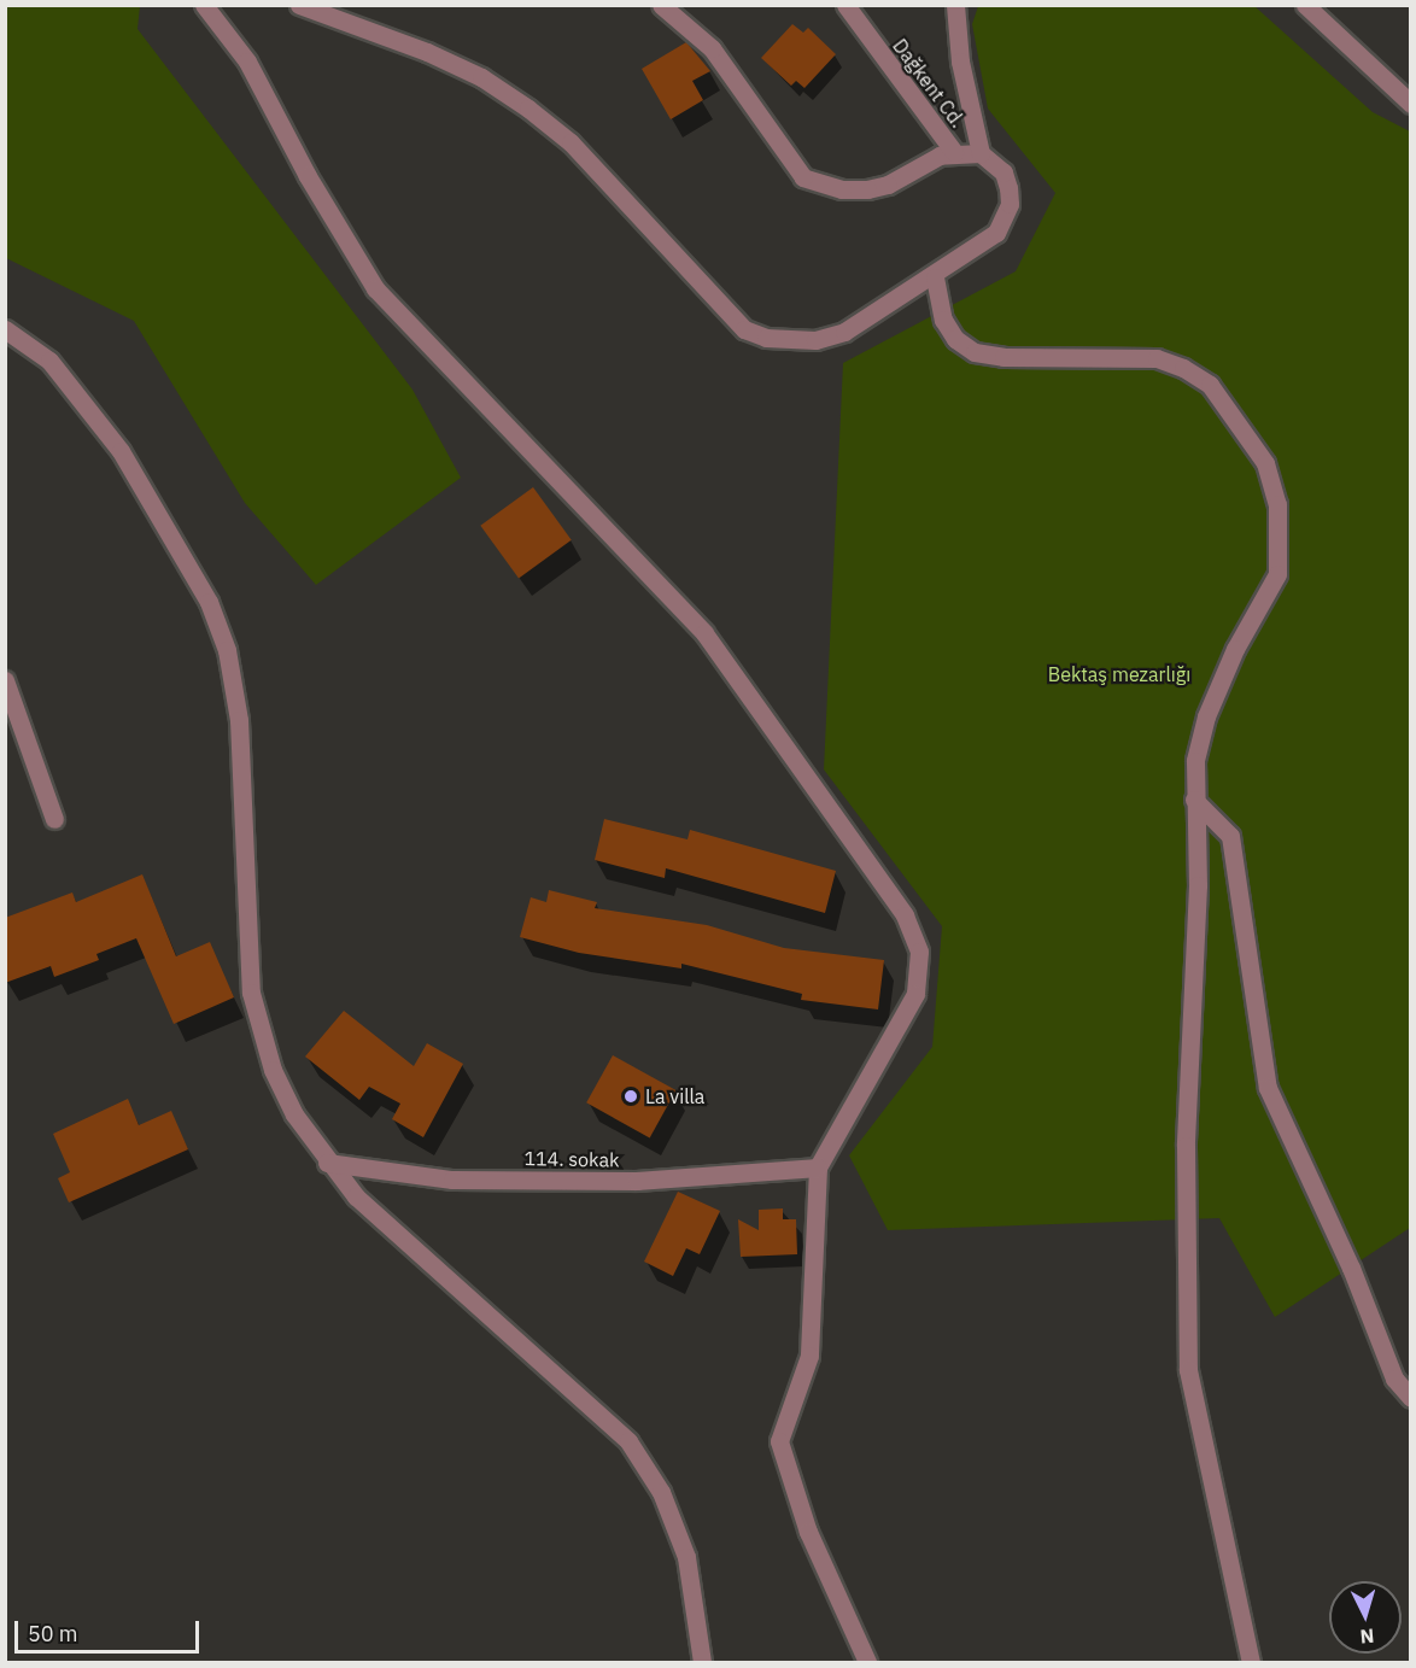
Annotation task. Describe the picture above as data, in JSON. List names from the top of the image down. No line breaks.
{"streets":{"street":["Dağkent Cd.","114. sokak"]},"parks":["Bektaş mezarlığı"],"places":["La villa"],"scale_bar":"50 m","north":"bottom"}
